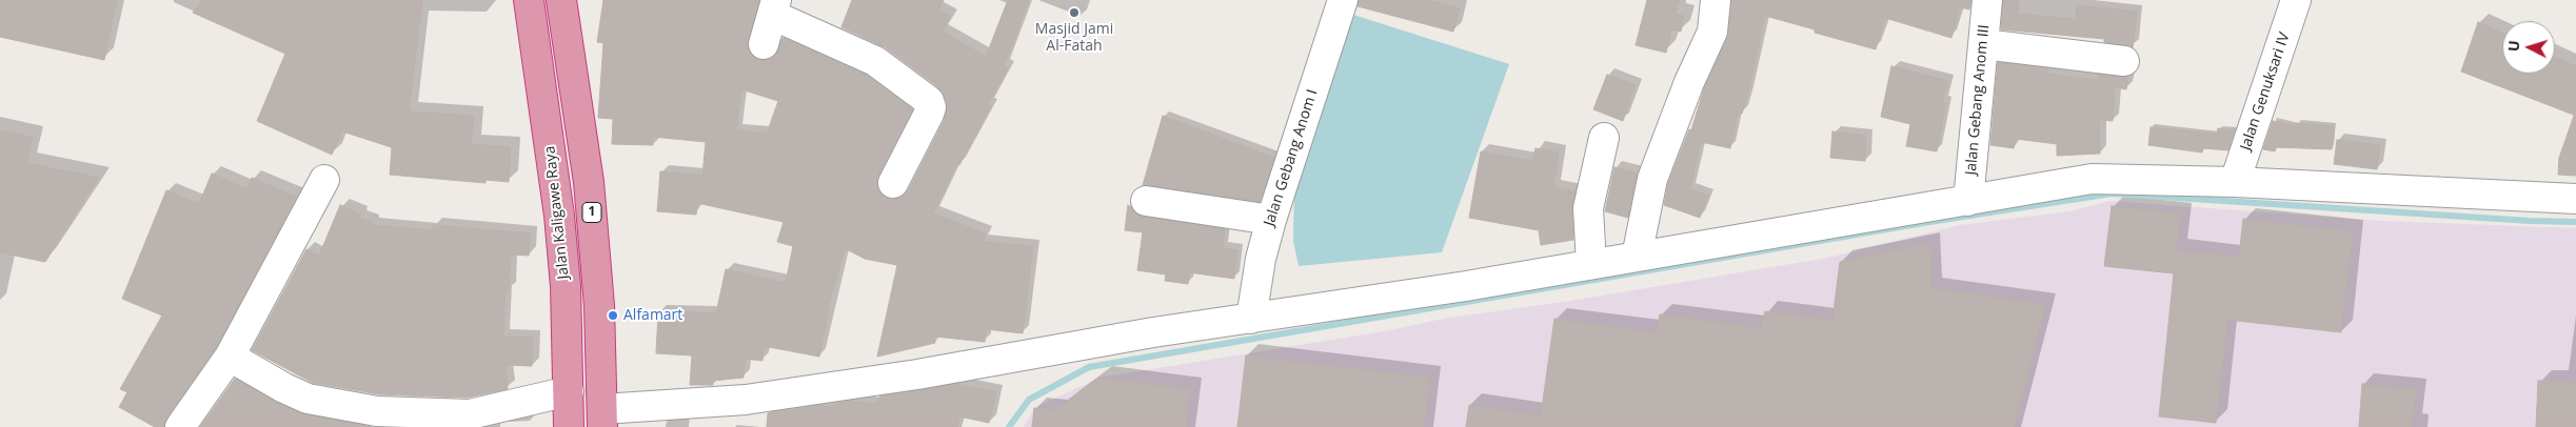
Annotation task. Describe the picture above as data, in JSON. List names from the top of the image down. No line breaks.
{"streets":{"highway":["Jalan Kaligawe Raya","1"],"street":["Jalan Genuksari IV","Jalan Gebang Anom III","Jalan Gebang Anom I"]},"places":["Masjid Jami Al-Fatah","Alfamart"],"north":"left"}
